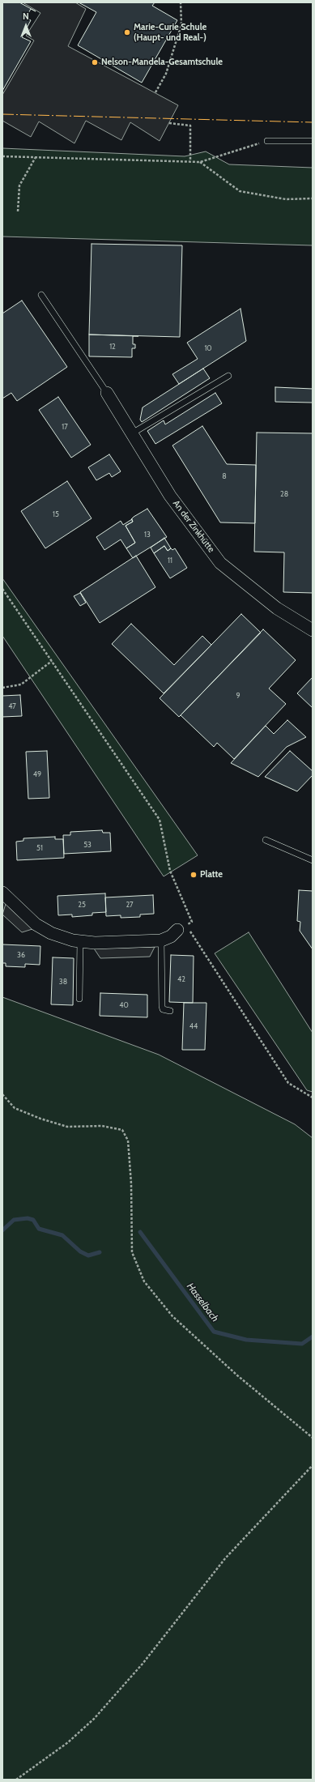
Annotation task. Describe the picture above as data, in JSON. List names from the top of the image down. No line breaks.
{"streets":{"street":["An der Zinkhütte"]},"water":["Hasselbach"],"places":["Marie-Curie Schule (Haupt- und Real-)","Nelson-Mandela-Gesamtschule","Platte"],"house_numbers":["12","10","17","8","28","15","13","11","9","47","49","53","51","25","27","36","42","38","40","44"],"north":"top"}
